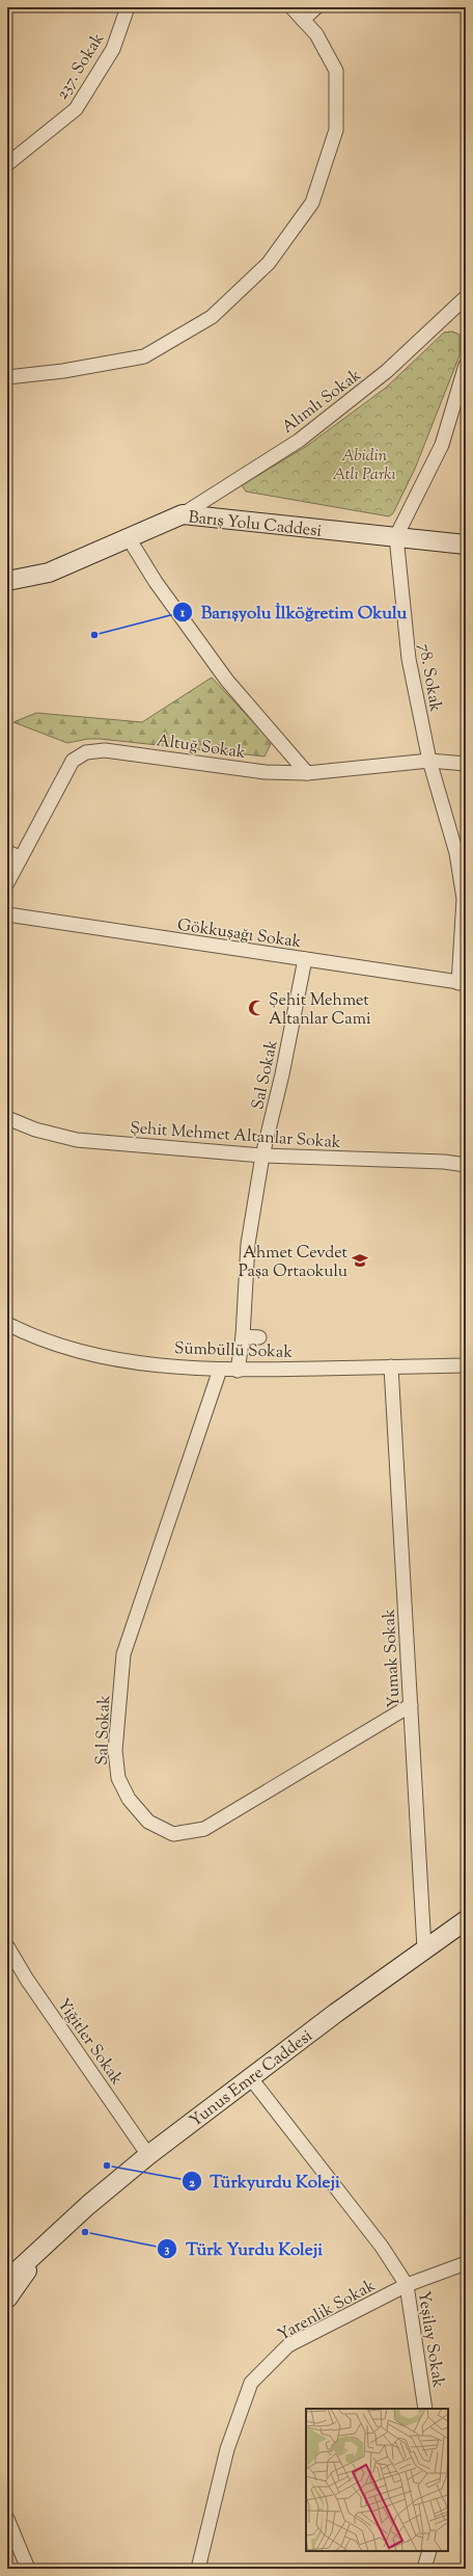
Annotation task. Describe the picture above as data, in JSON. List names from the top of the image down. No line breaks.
{"streets":{"main road":["Barış Yolu Caddesi","Yunus Emre Caddesi"],"street":["237. Sokak","Alımlı Sokak","78. Sokak","Altuğ Sokak","Gökkuşağı Sokak","Sal Sokak","Şehit Mehmet Altanlar Sokak","Sümbüllü Sokak","Yumak Sokak","Yiğitler Sokak","Yarenlik Sokak","Yeşilay Sokak"]},"crossings":[["Alımlı Sokak","Barış Yolu Caddesi"],["Barış Yolu Caddesi","78. Sokak"],["78. Sokak","Altuğ Sokak"],["78. Sokak","Gökkuşağı Sokak"],["Gökkuşağı Sokak","Sal Sokak"],["Sal Sokak","Şehit Mehmet Altanlar Sokak"],["Sal Sokak","Sümbüllü Sokak"],["Sal Sokak","Yumak Sokak"],["Sümbüllü Sokak","Yumak Sokak"],["Yumak Sokak","Yunus Emre Caddesi"],["Yiğitler Sokak","Yunus Emre Caddesi"],["Yunus Emre Caddesi","Yeşilay Sokak"],["Yarenlik Sokak","Yeşilay Sokak"]],"parks":["Abidin Atlı Parkı"],"places":{"other":["Barışyolu İlköğretim Okulu","Türkyurdu Koleji","Türk Yurdu Koleji"],"mosque":["Şehit Mehmet Altanlar Cami"],"school or university":["Ahmet Cevdet Paşa Ortaokulu"]}}
